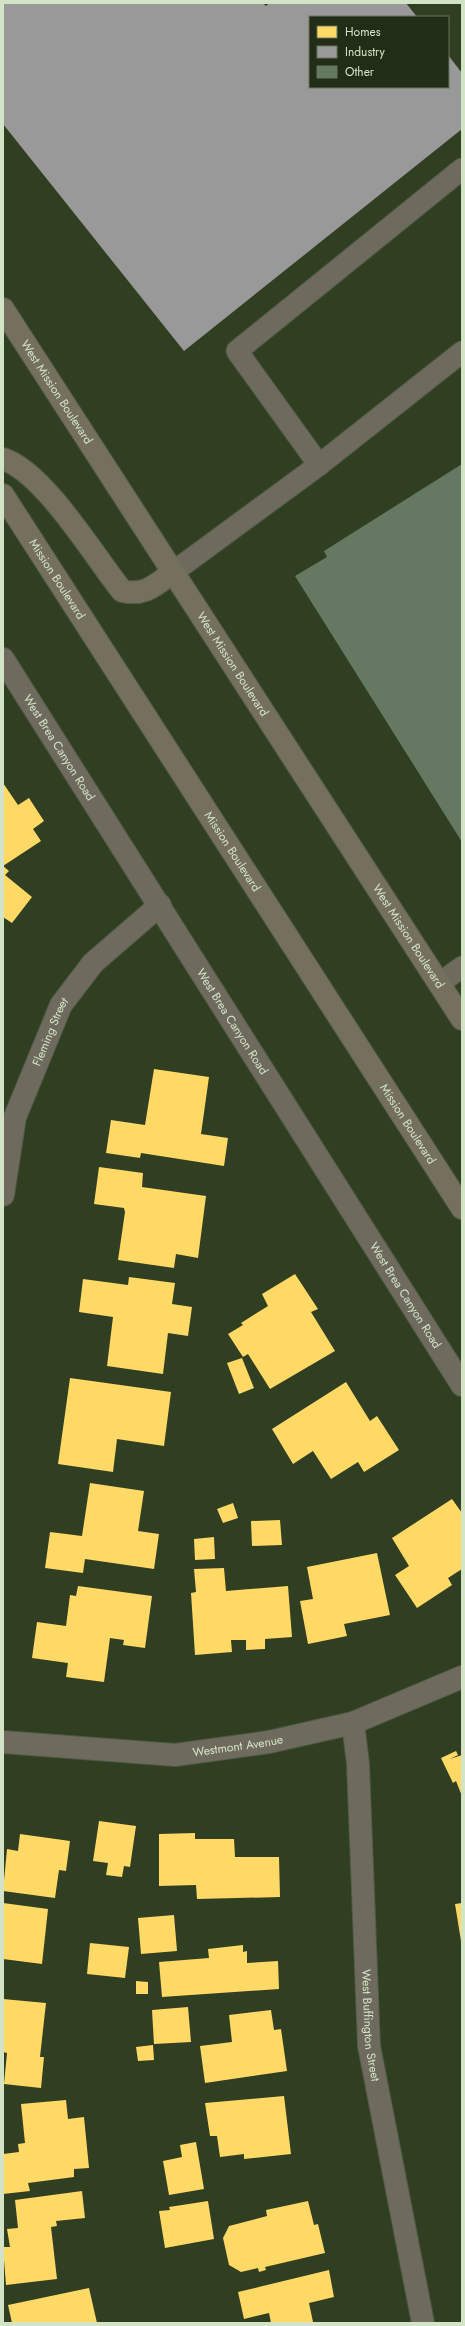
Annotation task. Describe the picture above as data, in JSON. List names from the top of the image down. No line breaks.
{"streets":{"main road":["West Mission Boulevard","Mission Boulevard"],"street":["West Brea Canyon Road","Fleming Street","Westmont Avenue","West Buffington Street"]},"crossings":[["West Brea Canyon Road","Fleming Street"],["Westmont Avenue","West Buffington Street"]],"legend":["Homes","Industry","Other"]}
